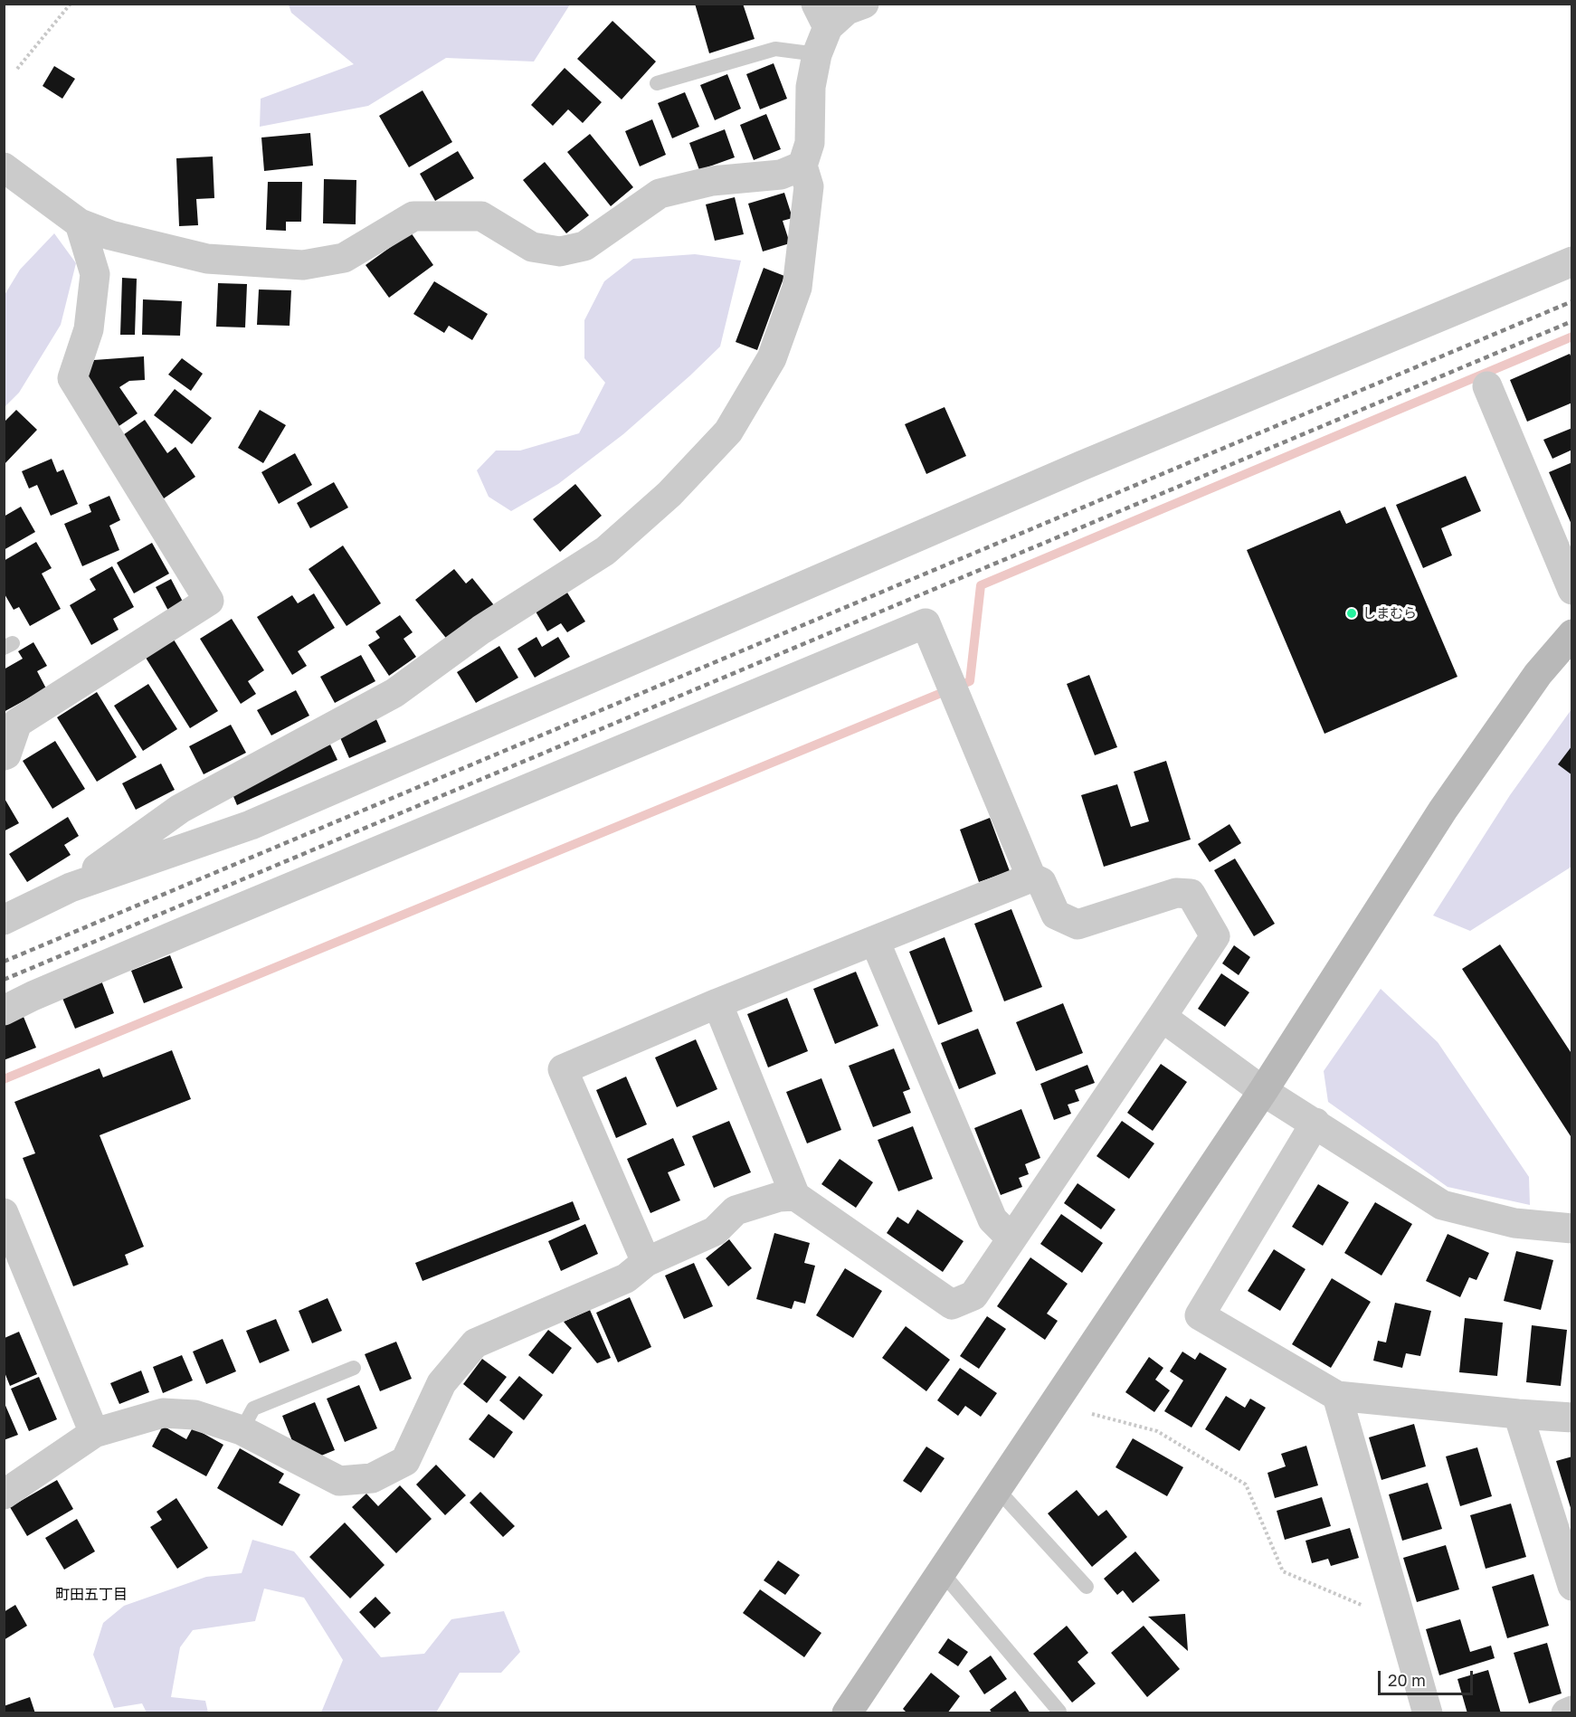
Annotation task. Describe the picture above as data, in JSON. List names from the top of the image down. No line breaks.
{"districts":["町田五丁目"],"places":["しまむら"],"scale_bar":"20 m"}
